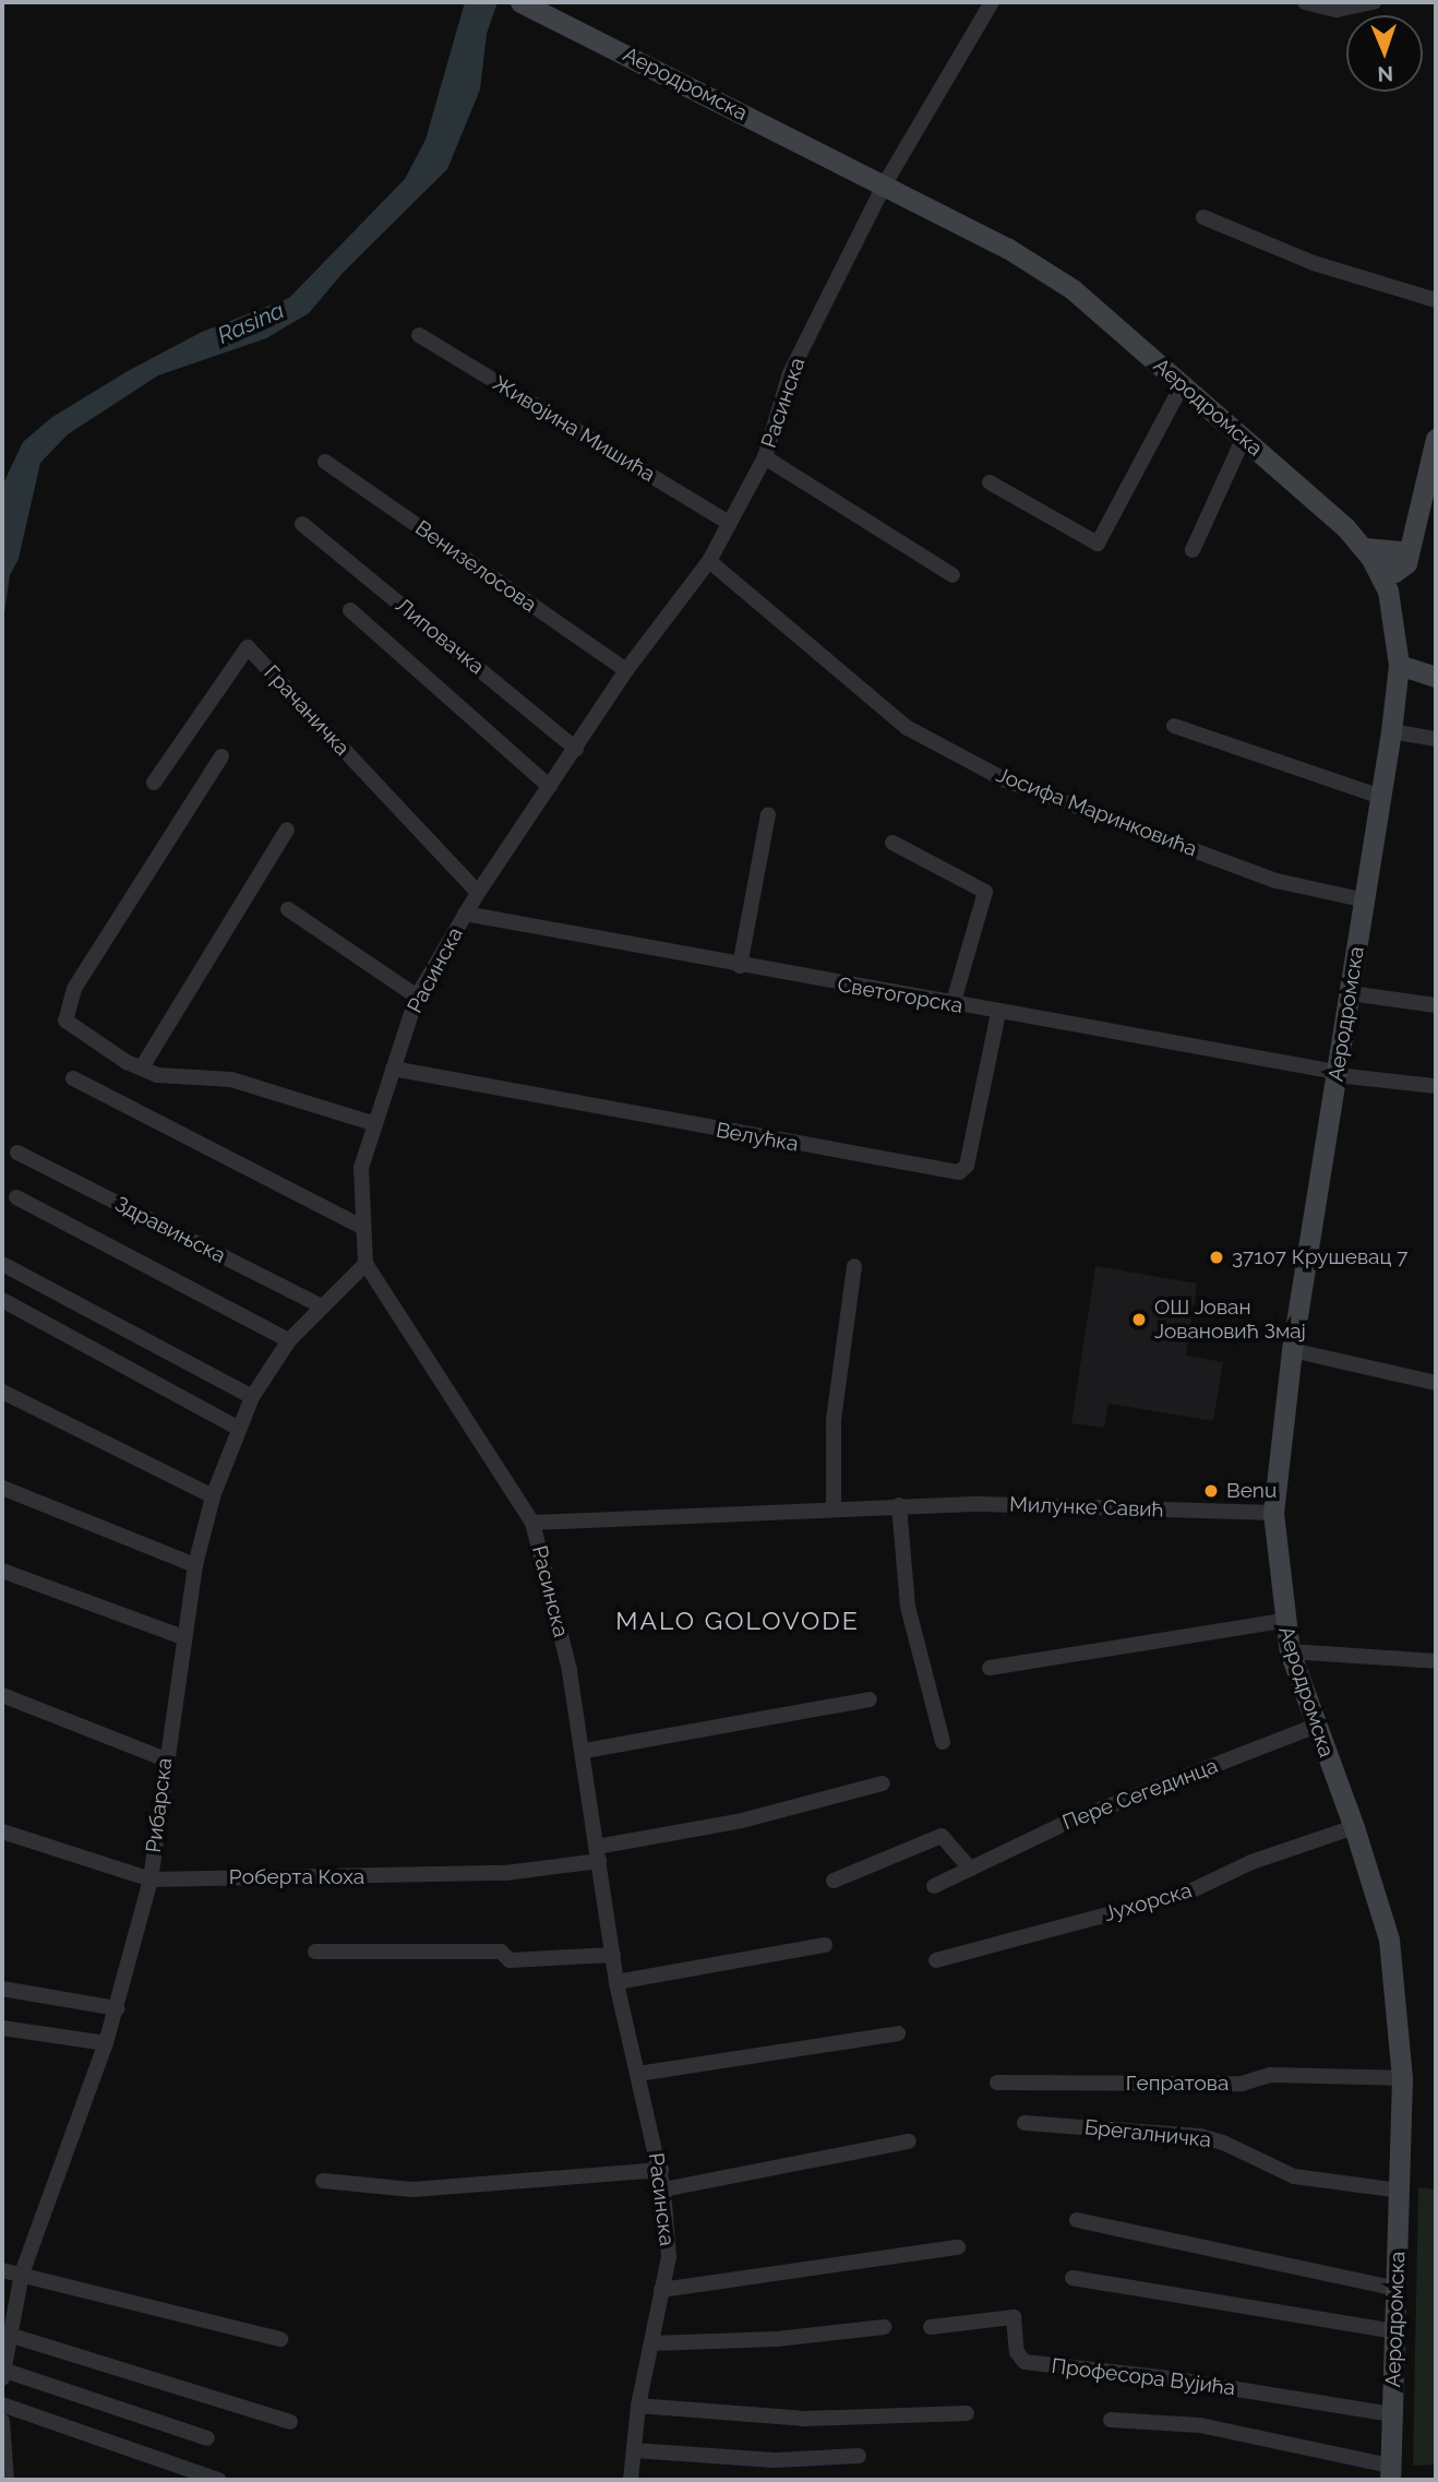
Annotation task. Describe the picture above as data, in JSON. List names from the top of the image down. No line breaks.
{"streets":{"street":["Аеродромска","Расинска","Живојина Мишића","Венизелосова","Липовачка","Грачаничка","Јосифа Маринковића","Светогорска","Велућка","Здравињска","Милунке Савић","Пере Сегединца","Рибарска","Роберта Коха","Јухорска","Гепратова","Брегалничка","Професора Вујића"]},"crossings":[["Аеродромска","Расинска"],["Аеродромска","Јосифа Маринковића"],["Аеродромска","Светогорска"],["Аеродромска","Милунке Савић"],["Аеродромска","Пере Сегединца"],["Аеродромска","Јухорска"],["Аеродромска","Гепратова"],["Аеродромска","Брегалничка"],["Аеродромска","Професора Вујића"],["Расинска","Живојина Мишића"],["Расинска","Венизелосова"],["Расинска","Липовачка"],["Расинска","Грачаничка"],["Расинска","Јосифа Маринковића"],["Расинска","Светогорска"],["Расинска","Велућка"],["Расинска","Милунке Савић"],["Расинска","Рибарска"],["Расинска","Роберта Коха"],["Светогорска","Велућка"],["Здравињска","Рибарска"],["Рибарска","Роберта Коха"]],"districts":["MALO GOLOVODE"],"water":["Rasina"],"places":["37107 Крушевац 7","ОШ Јован Јовановић Змај","Benu"],"north":"bottom"}
